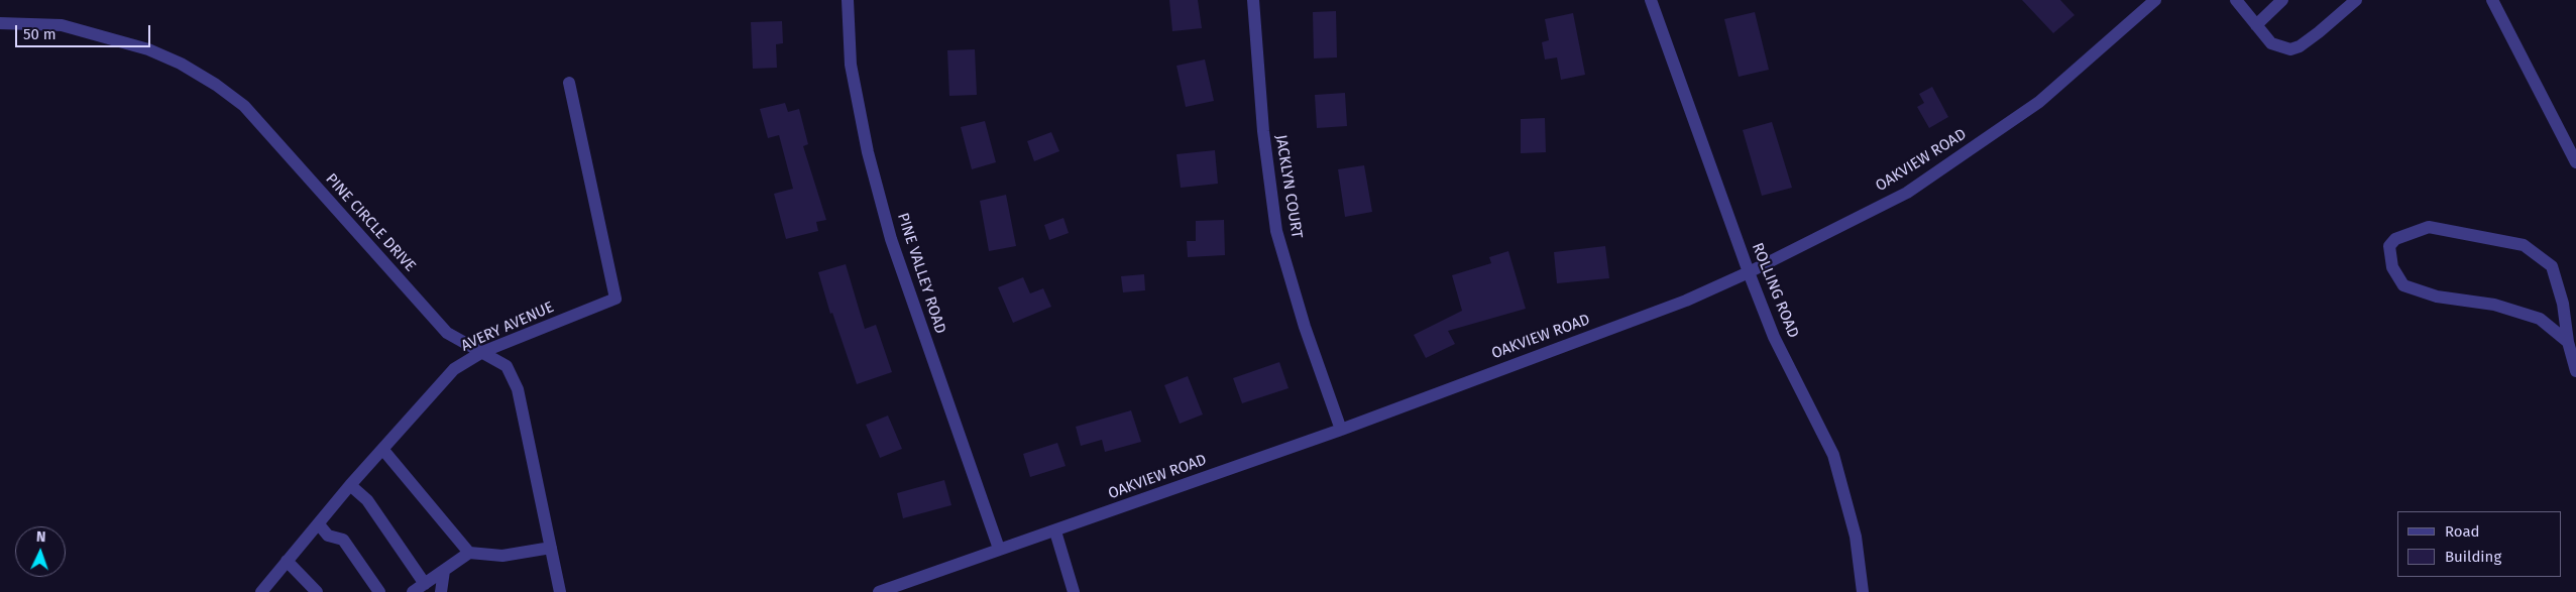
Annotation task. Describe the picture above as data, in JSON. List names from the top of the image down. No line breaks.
{"streets":{"street":["OAKVIEW ROAD","JACKLYN COURT","PINE CIRCLE DRIVE","PINE VALLEY ROAD","ROLLING ROAD","AVERY AVENUE"]},"crossings":[["OAKVIEW ROAD","JACKLYN COURT"],["OAKVIEW ROAD","PINE VALLEY ROAD"],["OAKVIEW ROAD","ROLLING ROAD"],["PINE CIRCLE DRIVE","AVERY AVENUE"]],"legend":["Road","Building"],"scale_bar":"50 m","north":"top"}
